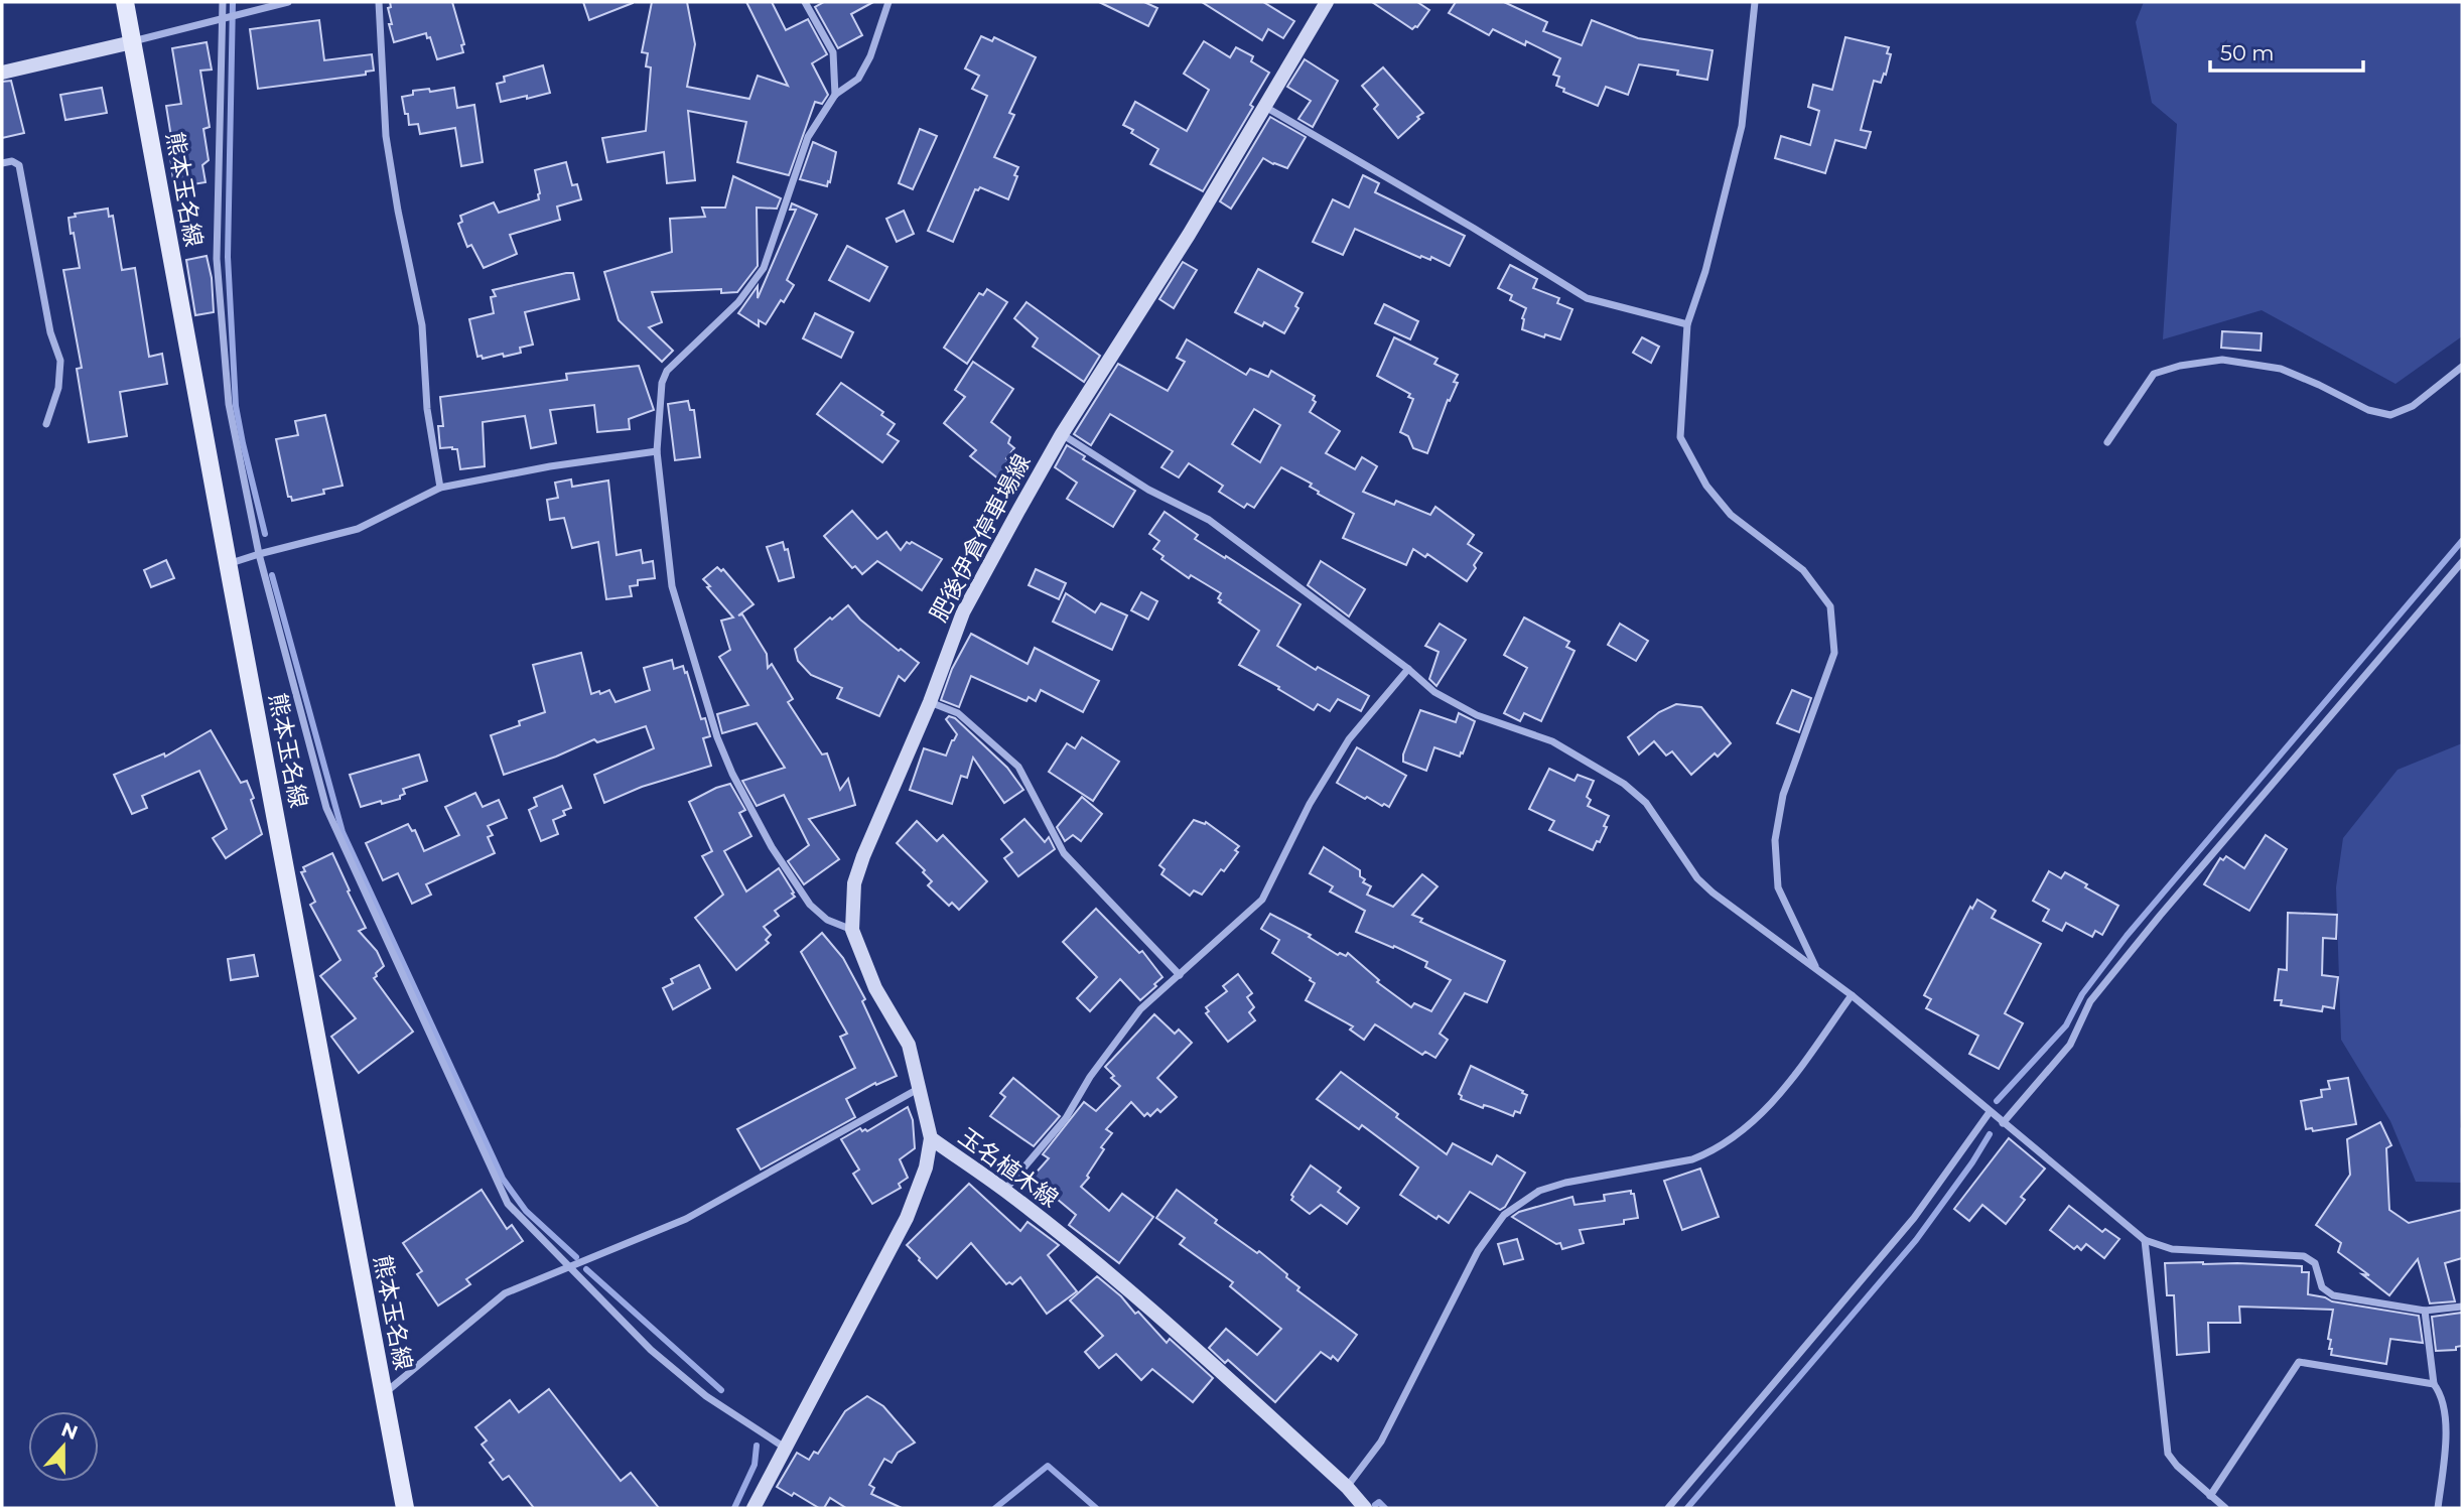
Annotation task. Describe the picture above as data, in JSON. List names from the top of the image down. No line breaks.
{"streets":{"main road":["熊本玉名線","肥後伊倉停車場線","玉名植木線"]},"crossings":[["肥後伊倉停車場線","玉名植木線"]],"scale_bar":"50 m","north":"top"}
